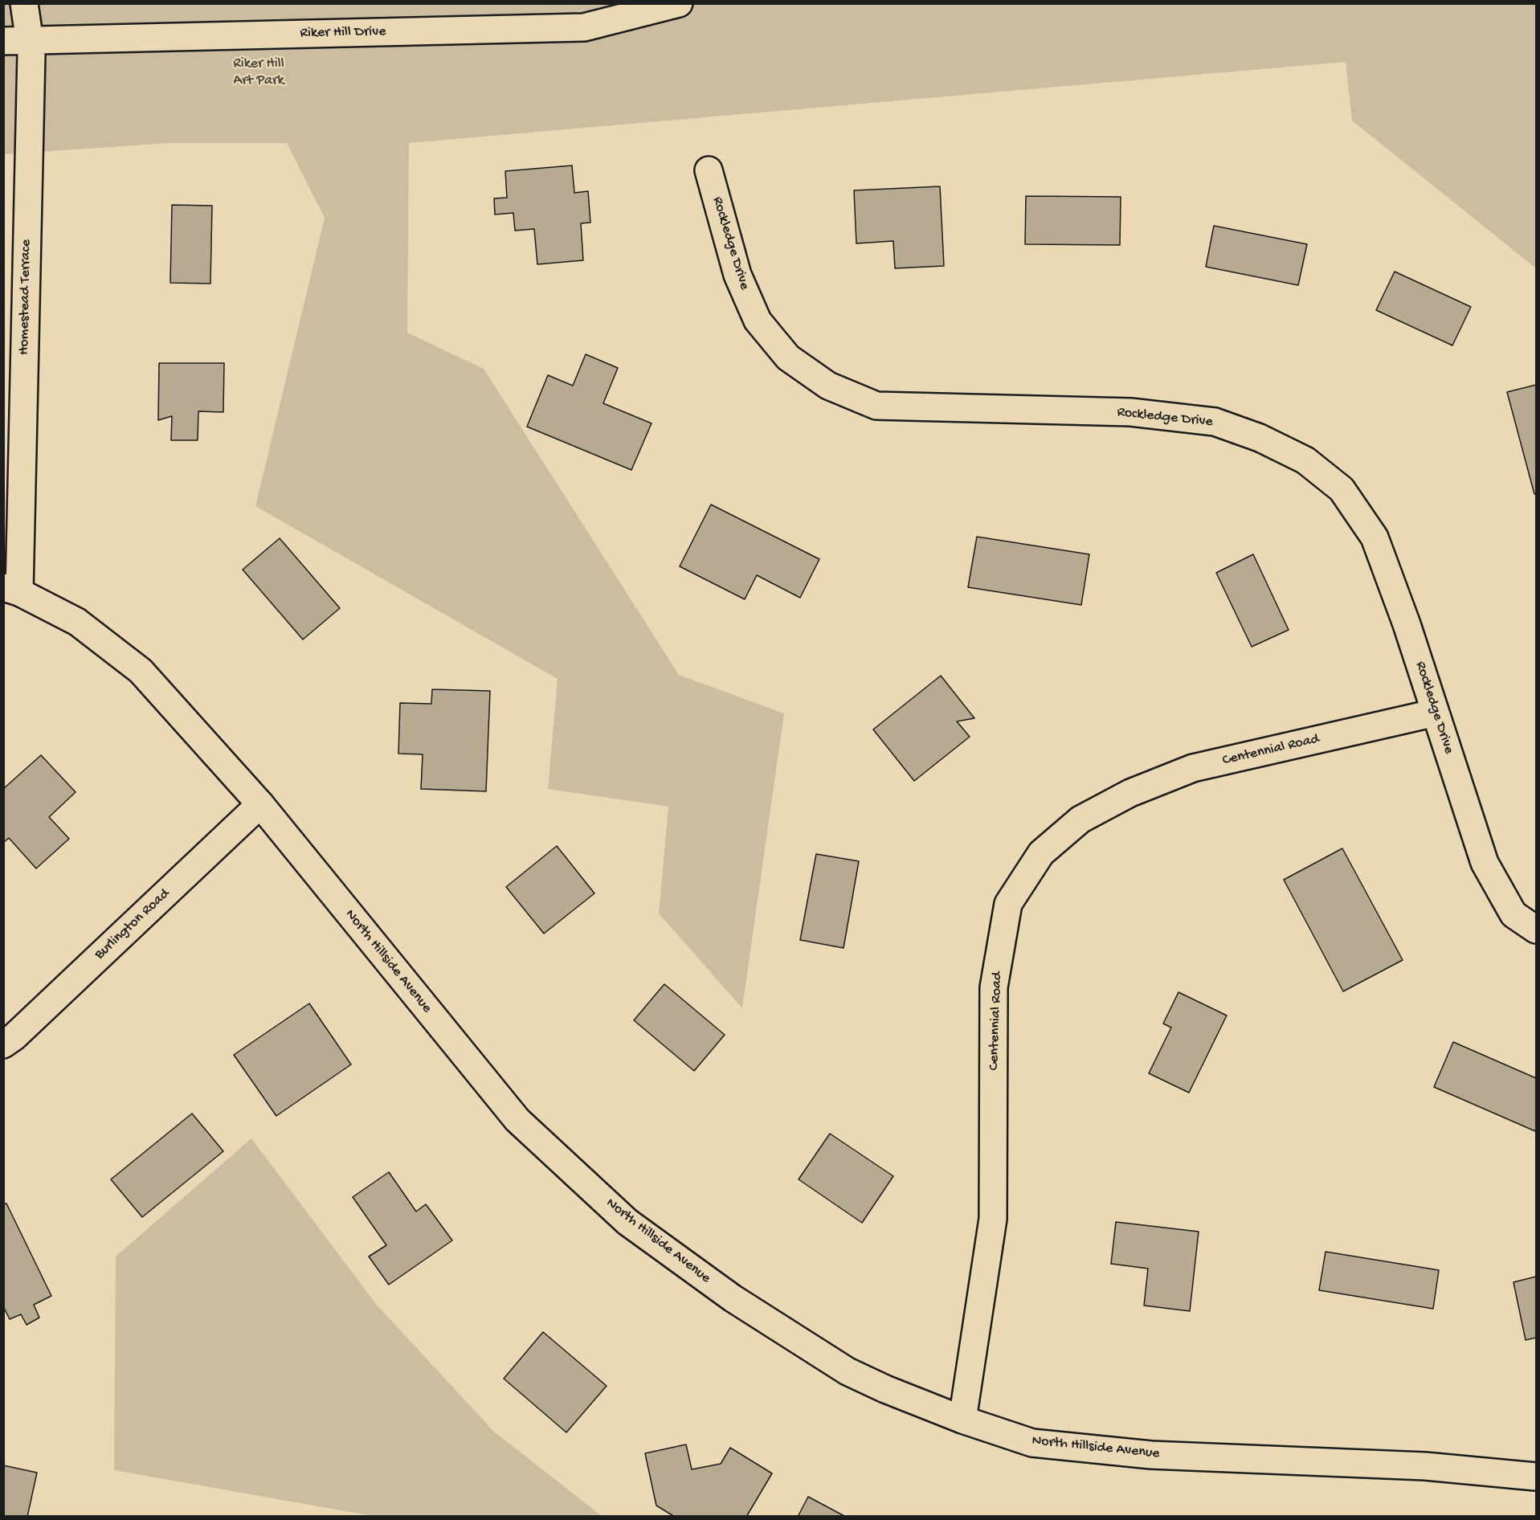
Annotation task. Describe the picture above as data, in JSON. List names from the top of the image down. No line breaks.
{"streets":{"street":["Riker Hill Drive","Rockledge Drive","Homestead Terrace","Centennial Road","Burlington Road","North Hillside Avenue"]},"crossings":[["Riker Hill Drive","Homestead Terrace"],["Rockledge Drive","Centennial Road"],["Homestead Terrace","North Hillside Avenue"],["Centennial Road","North Hillside Avenue"],["Burlington Road","North Hillside Avenue"]],"parks":["Riker Hill Art Park"]}
